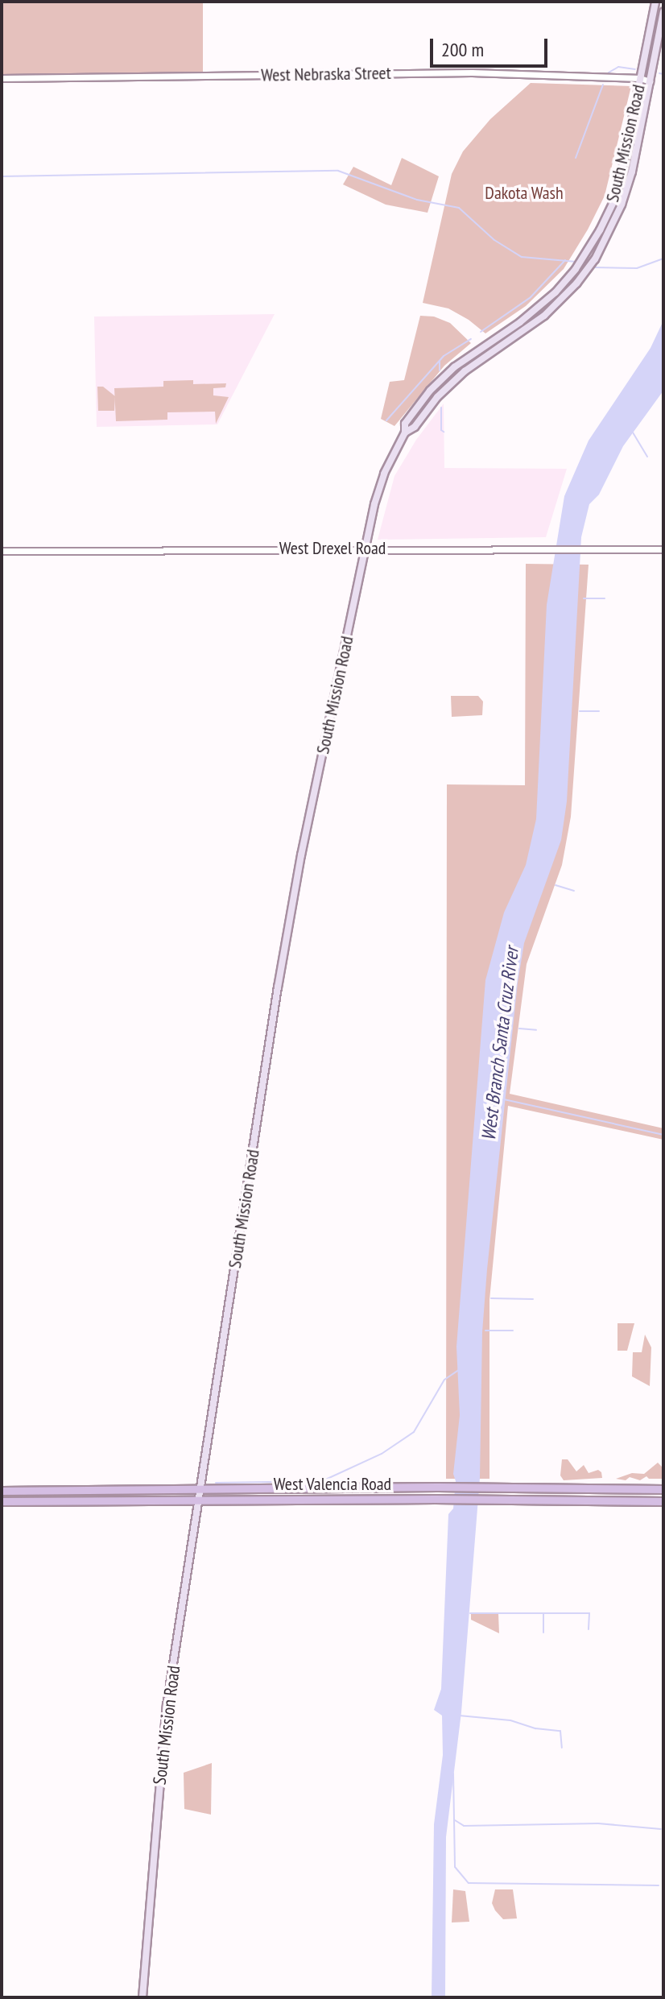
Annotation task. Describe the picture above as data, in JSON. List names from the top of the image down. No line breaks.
{"streets":{"main road":["South Mission Road","West Valencia Road"],"street":["West Nebraska Street","West Drexel Road"]},"crossings":[["West Nebraska Street","South Mission Road"],["South Mission Road","West Drexel Road"],["South Mission Road","West Valencia Road"]],"water":["West Branch Santa Cruz River"],"parks":["Dakota Wash"],"scale_bar":"200 m"}
